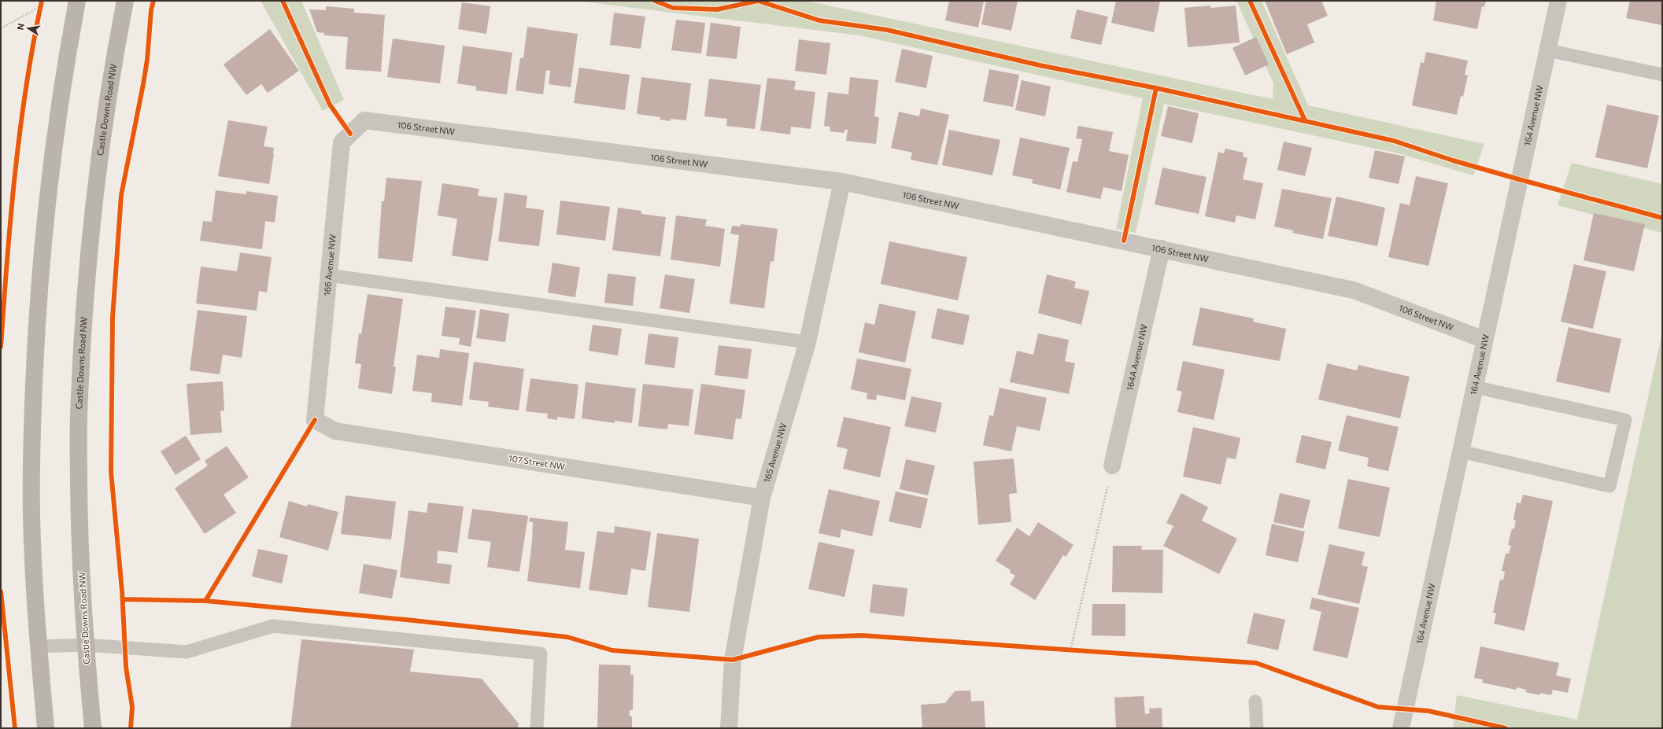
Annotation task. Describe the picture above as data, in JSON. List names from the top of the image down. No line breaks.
{"streets":{"main road":["Castle Downs Road NW"],"street":["164 Avenue NW","106 Street NW","166 Avenue NW","164A Avenue NW","165 Avenue NW","107 Street NW"]},"crossings":[["164 Avenue NW","106 Street NW"],["106 Street NW","166 Avenue NW"],["106 Street NW","164A Avenue NW"],["106 Street NW","165 Avenue NW"],["166 Avenue NW","107 Street NW"],["165 Avenue NW","107 Street NW"]],"north":"left"}
